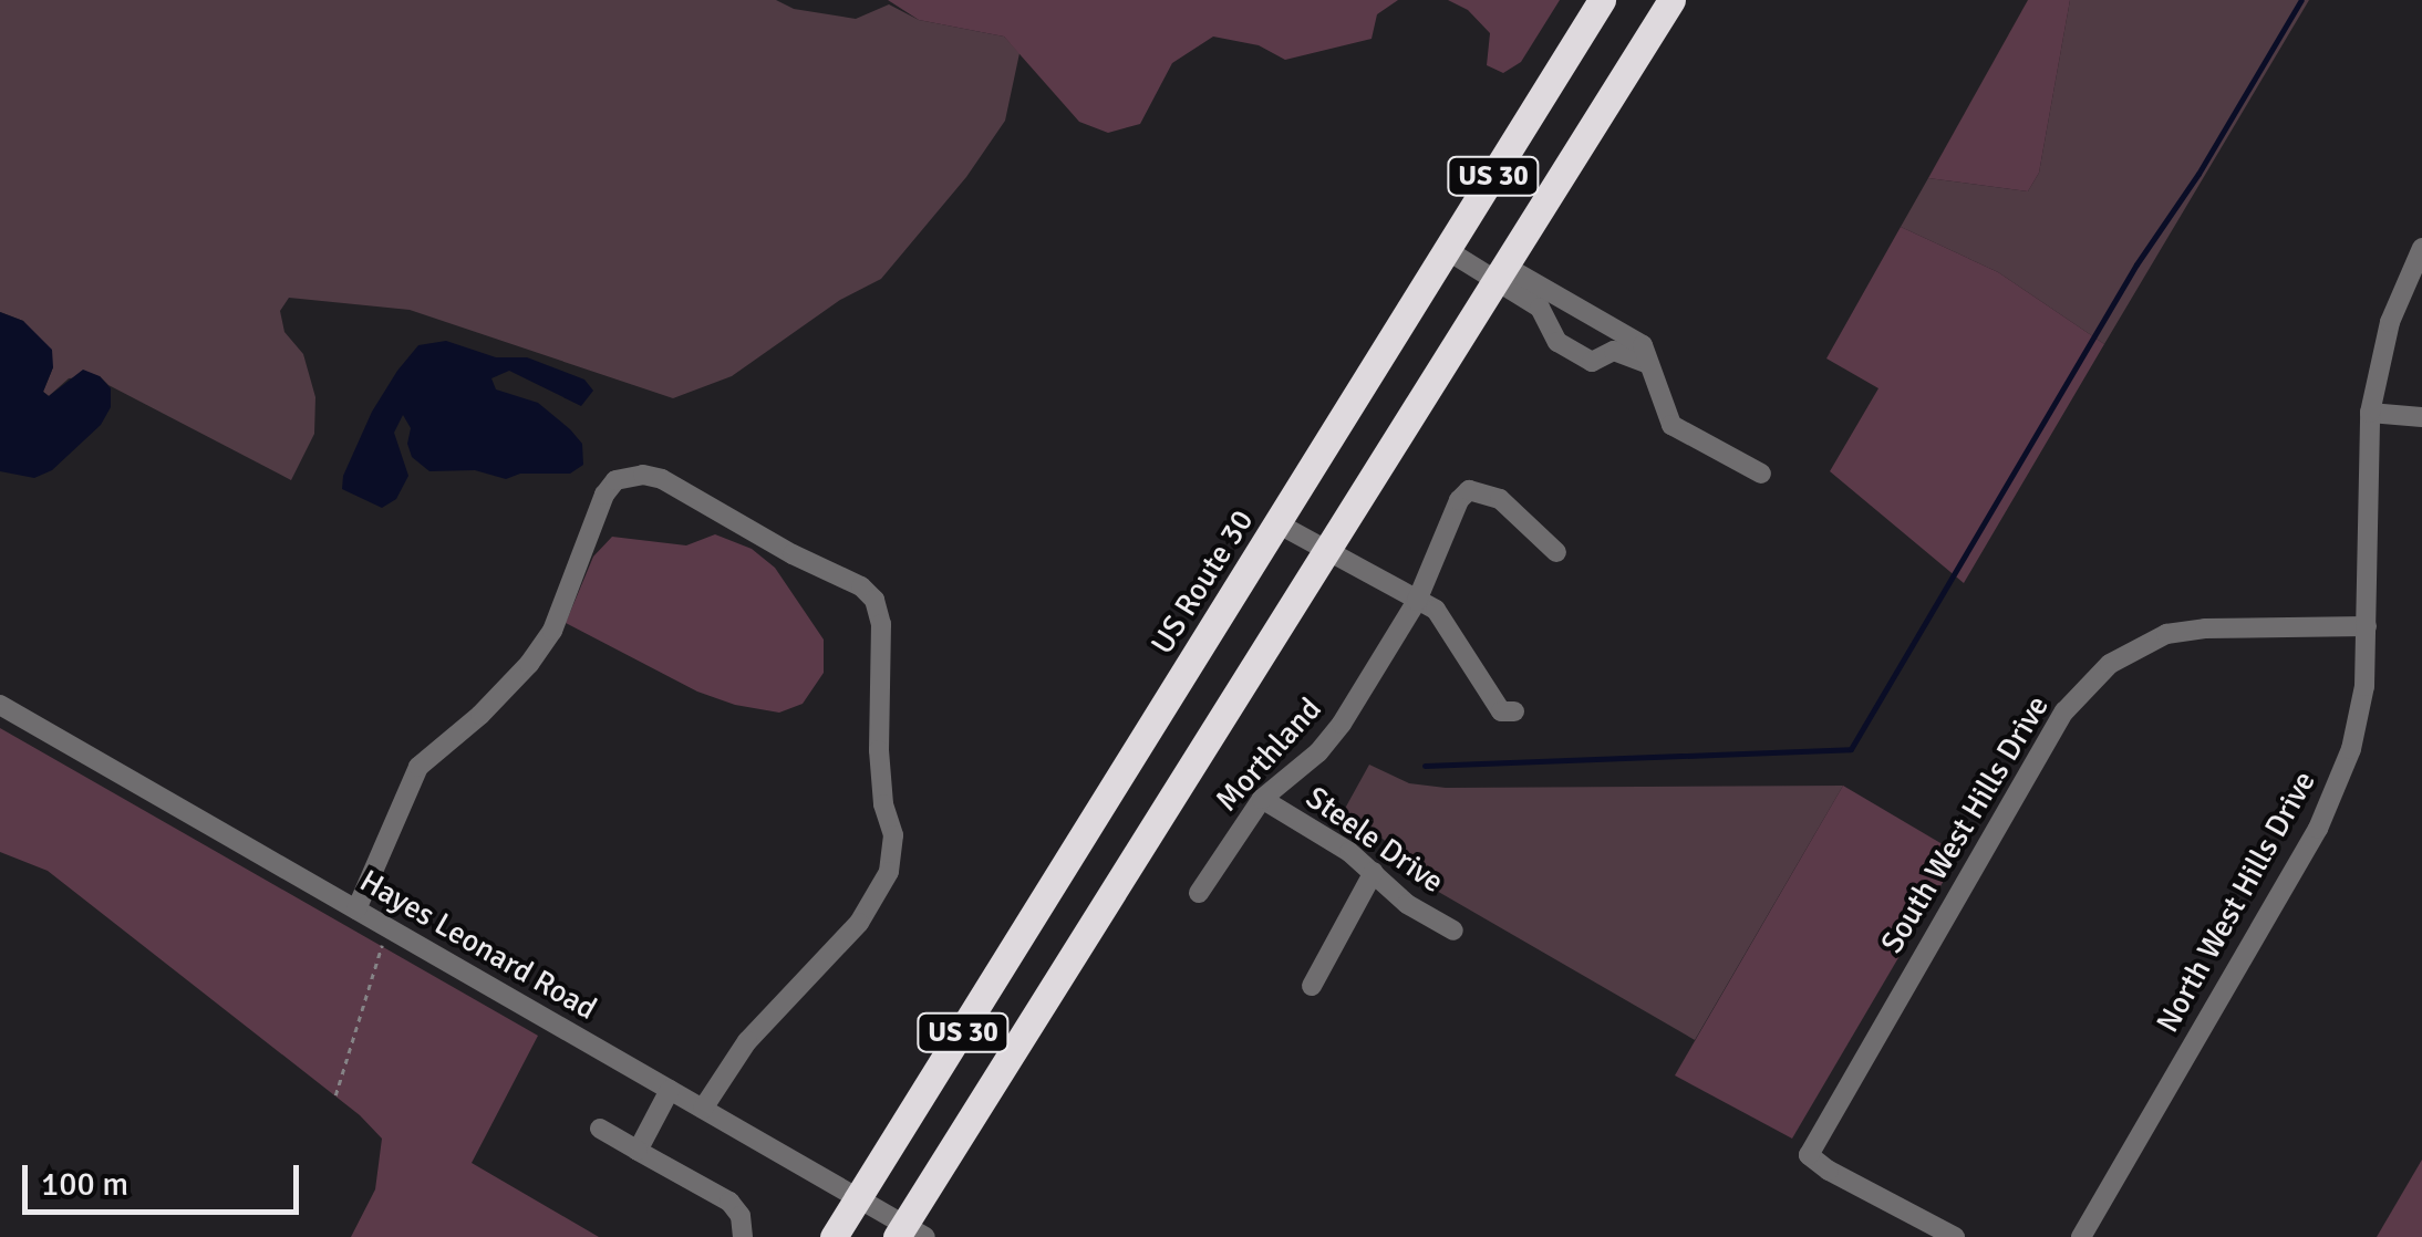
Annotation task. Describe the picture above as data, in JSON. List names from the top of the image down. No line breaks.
{"streets":{"highway":["US 30","US Route 30"],"street":["Morthland","South West Hills Drive","Steele Drive","North West Hills Drive","Hayes Leonard Road"]},"crossings":[["US 30","US Route 30"],["US 30","Hayes Leonard Road"],["US Route 30","Hayes Leonard Road"],["Morthland","Steele Drive"],["South West Hills Drive","North West Hills Drive"]],"scale_bar":"100 m"}
